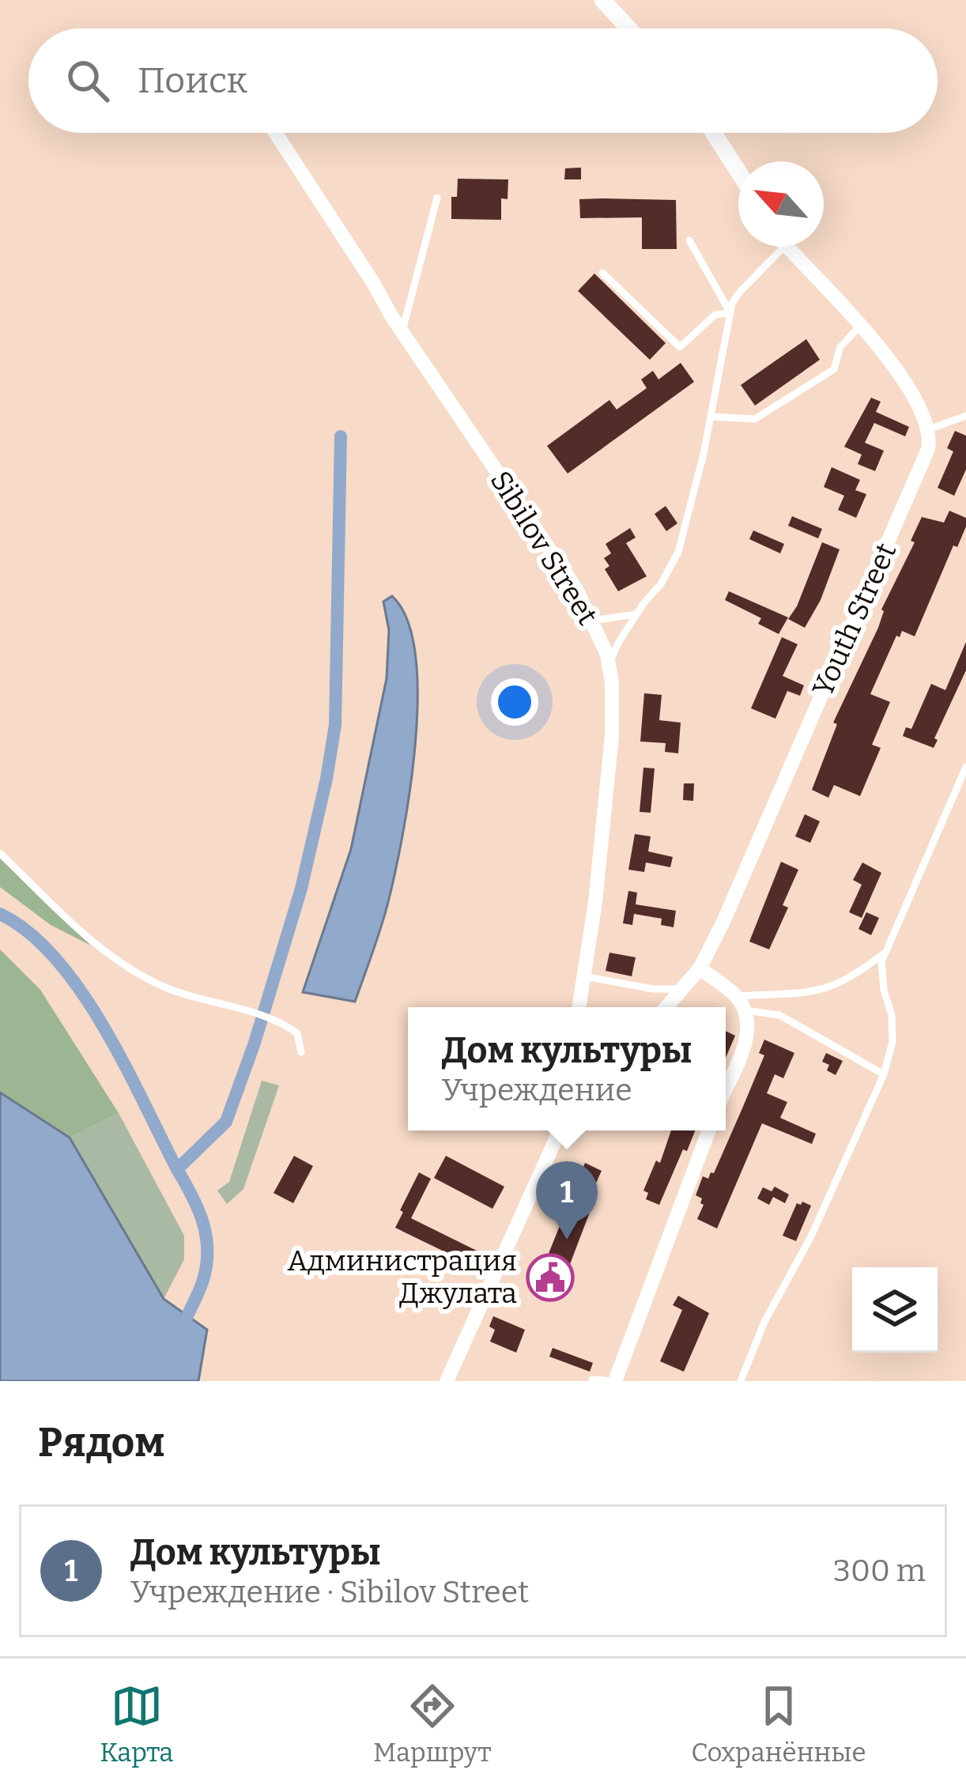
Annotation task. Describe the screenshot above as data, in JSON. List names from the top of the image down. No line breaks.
{"streets":{"street":["Sibilov Street","Youth Street"]},"places":{"public building":["Администрация Джулата"]},"north":"top left","page":{"search":"Поиск","popup":["Дом культуры","Учреждение"],"pins":"1","heading":"Рядом","list":[{"mark":"1","name":"Дом культуры","note":"Учреждение · Sibilov Street","value":"300 m"}],"nav":["Карта","Маршрут","Сохранённые"]}}
